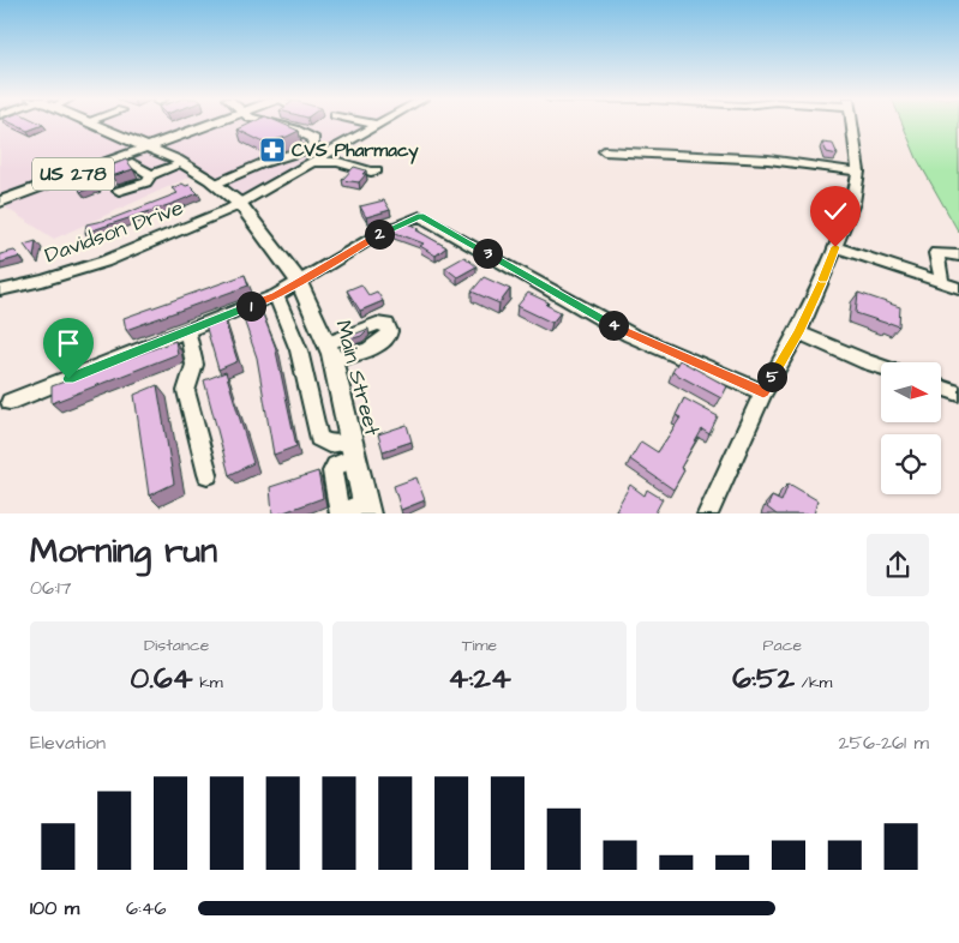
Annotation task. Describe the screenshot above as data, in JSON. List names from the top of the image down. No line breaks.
{"streets":{"main road":["US 278","Main Street"],"street":["Davidson Drive"]},"crossings":[["US 278","Main Street"],["Davidson Drive","Main Street"]],"places":{"pharmacy":["CVS Pharmacy"]},"north":"right","page":{"pins":["2","3","1","4","5"],"heading":["Morning run","06:17"],"stats":[["Distance","0.64 km"],["Time","4:24"],["Pace","6:52 /km"]],"chart":["Elevation","256–261 m"],"list":[{"name":"100 m","note":"6:46"}]}}
